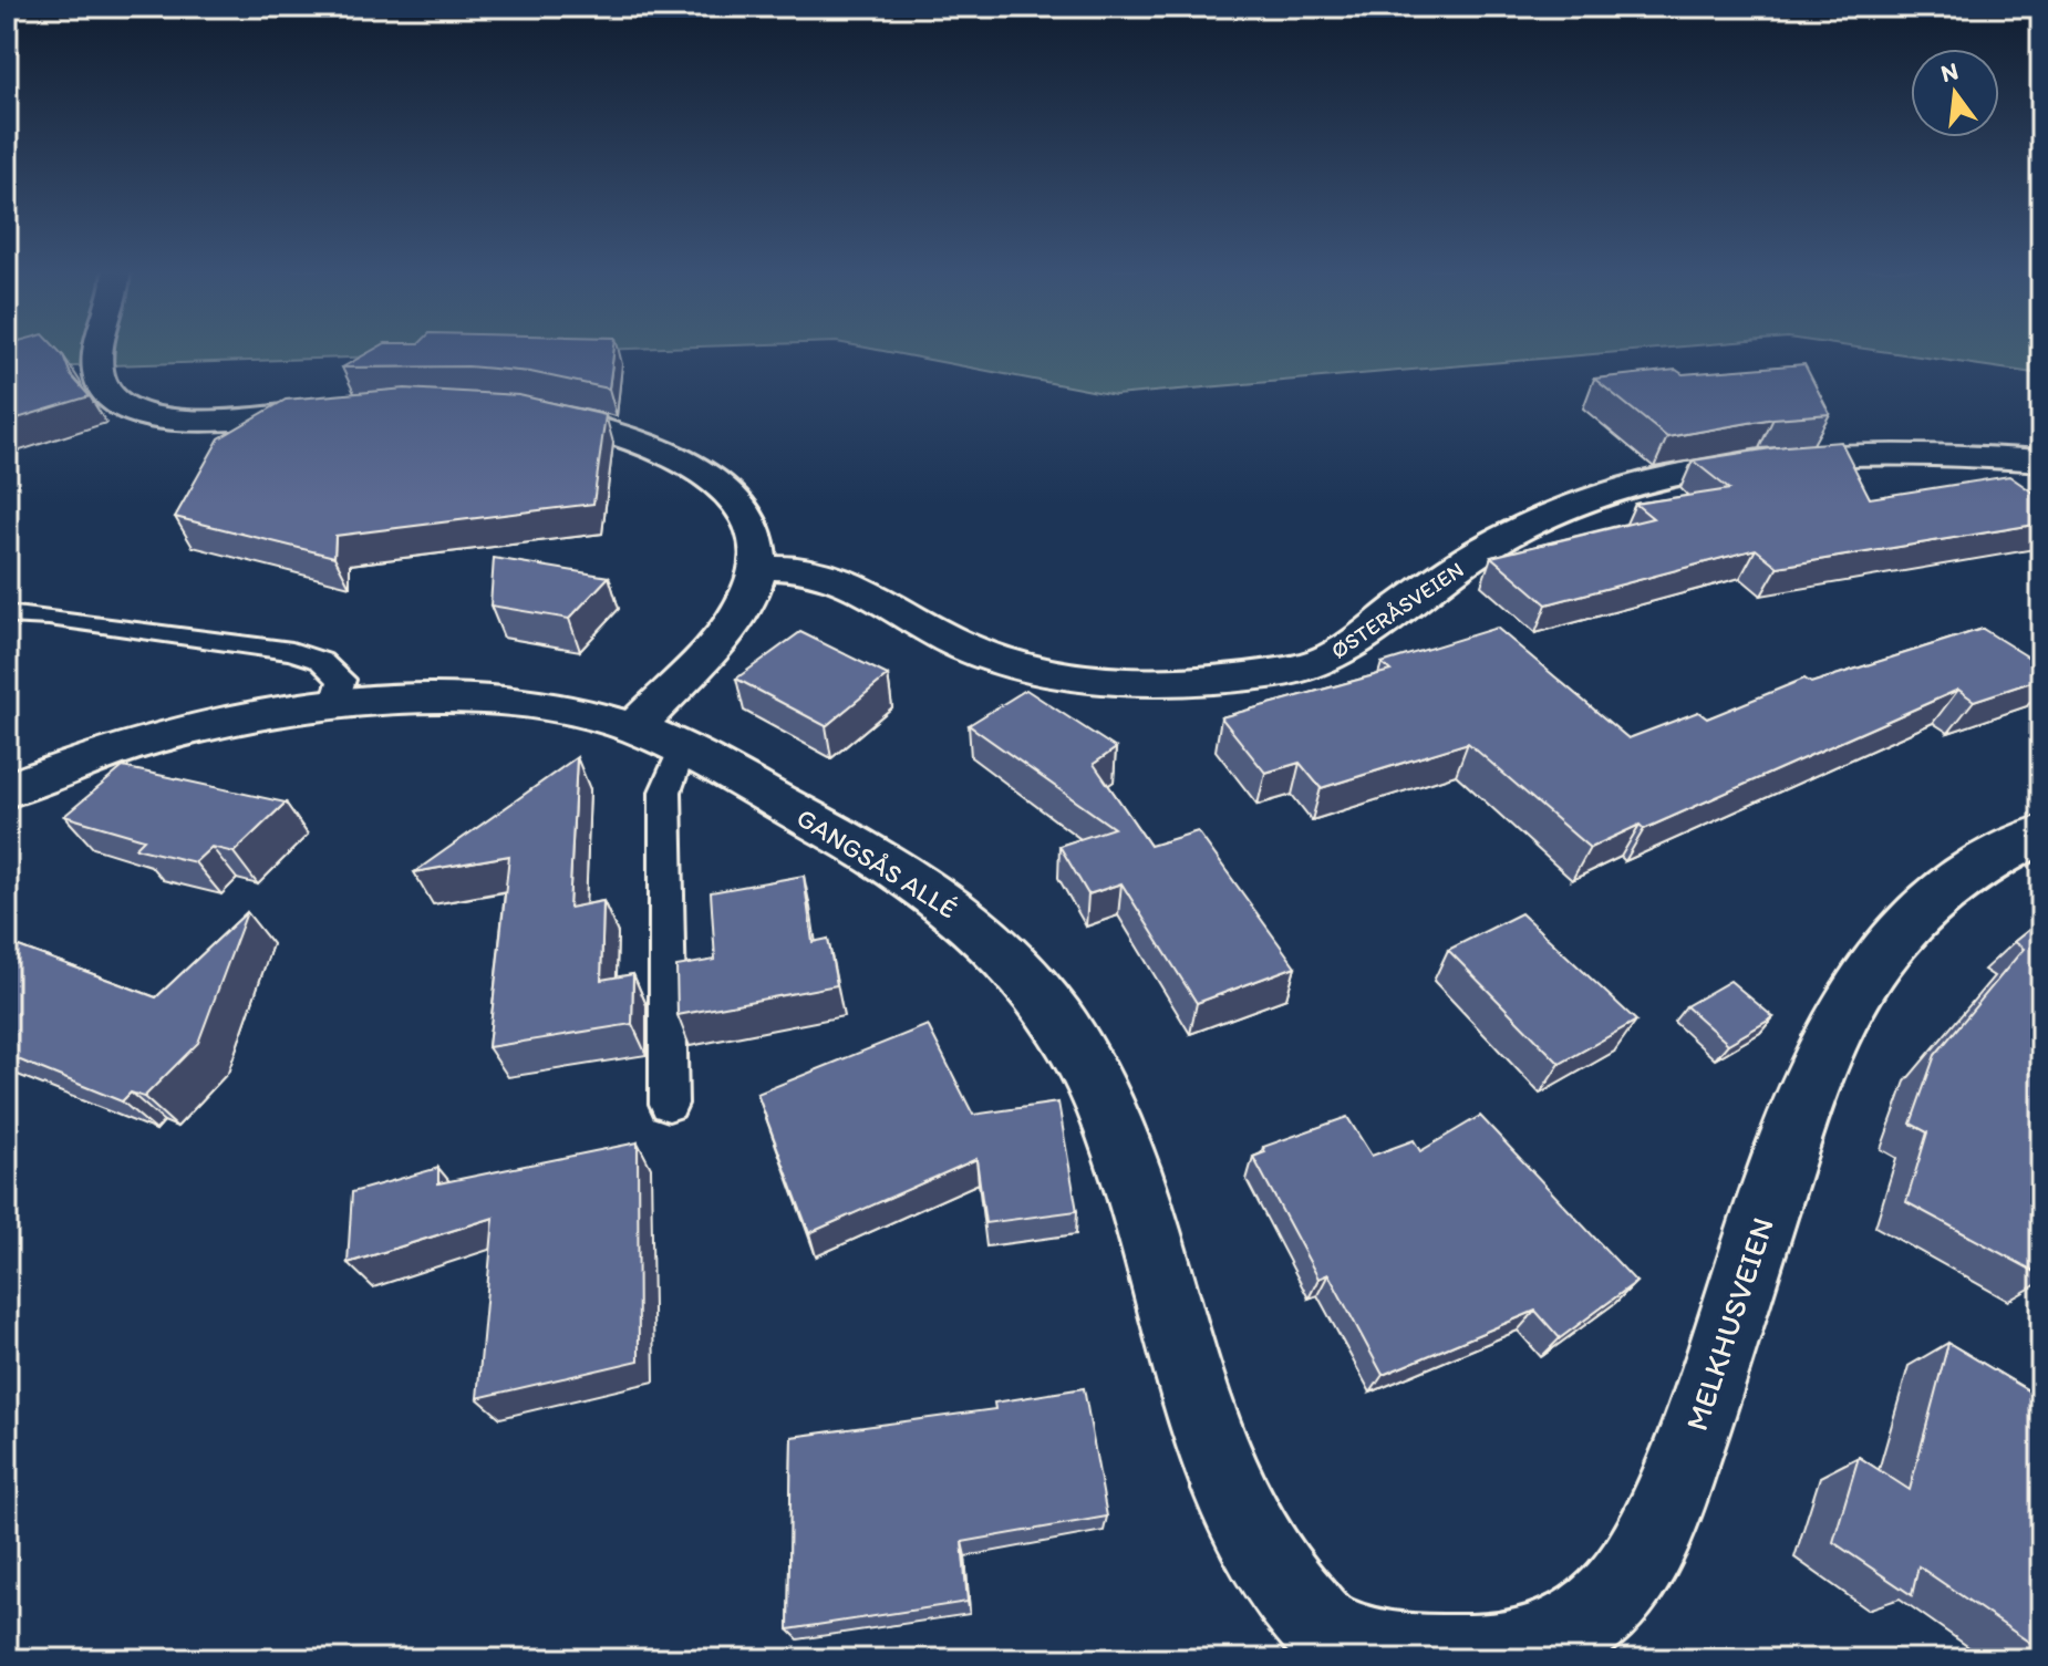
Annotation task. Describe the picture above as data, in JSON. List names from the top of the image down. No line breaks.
{"streets":{"street":["ØSTERÅSVEIEN","GANGSÅS ALLÉ","MELKHUSVEIEN"]},"crossings":[["GANGSÅS ALLÉ","MELKHUSVEIEN"]],"north":"top"}
